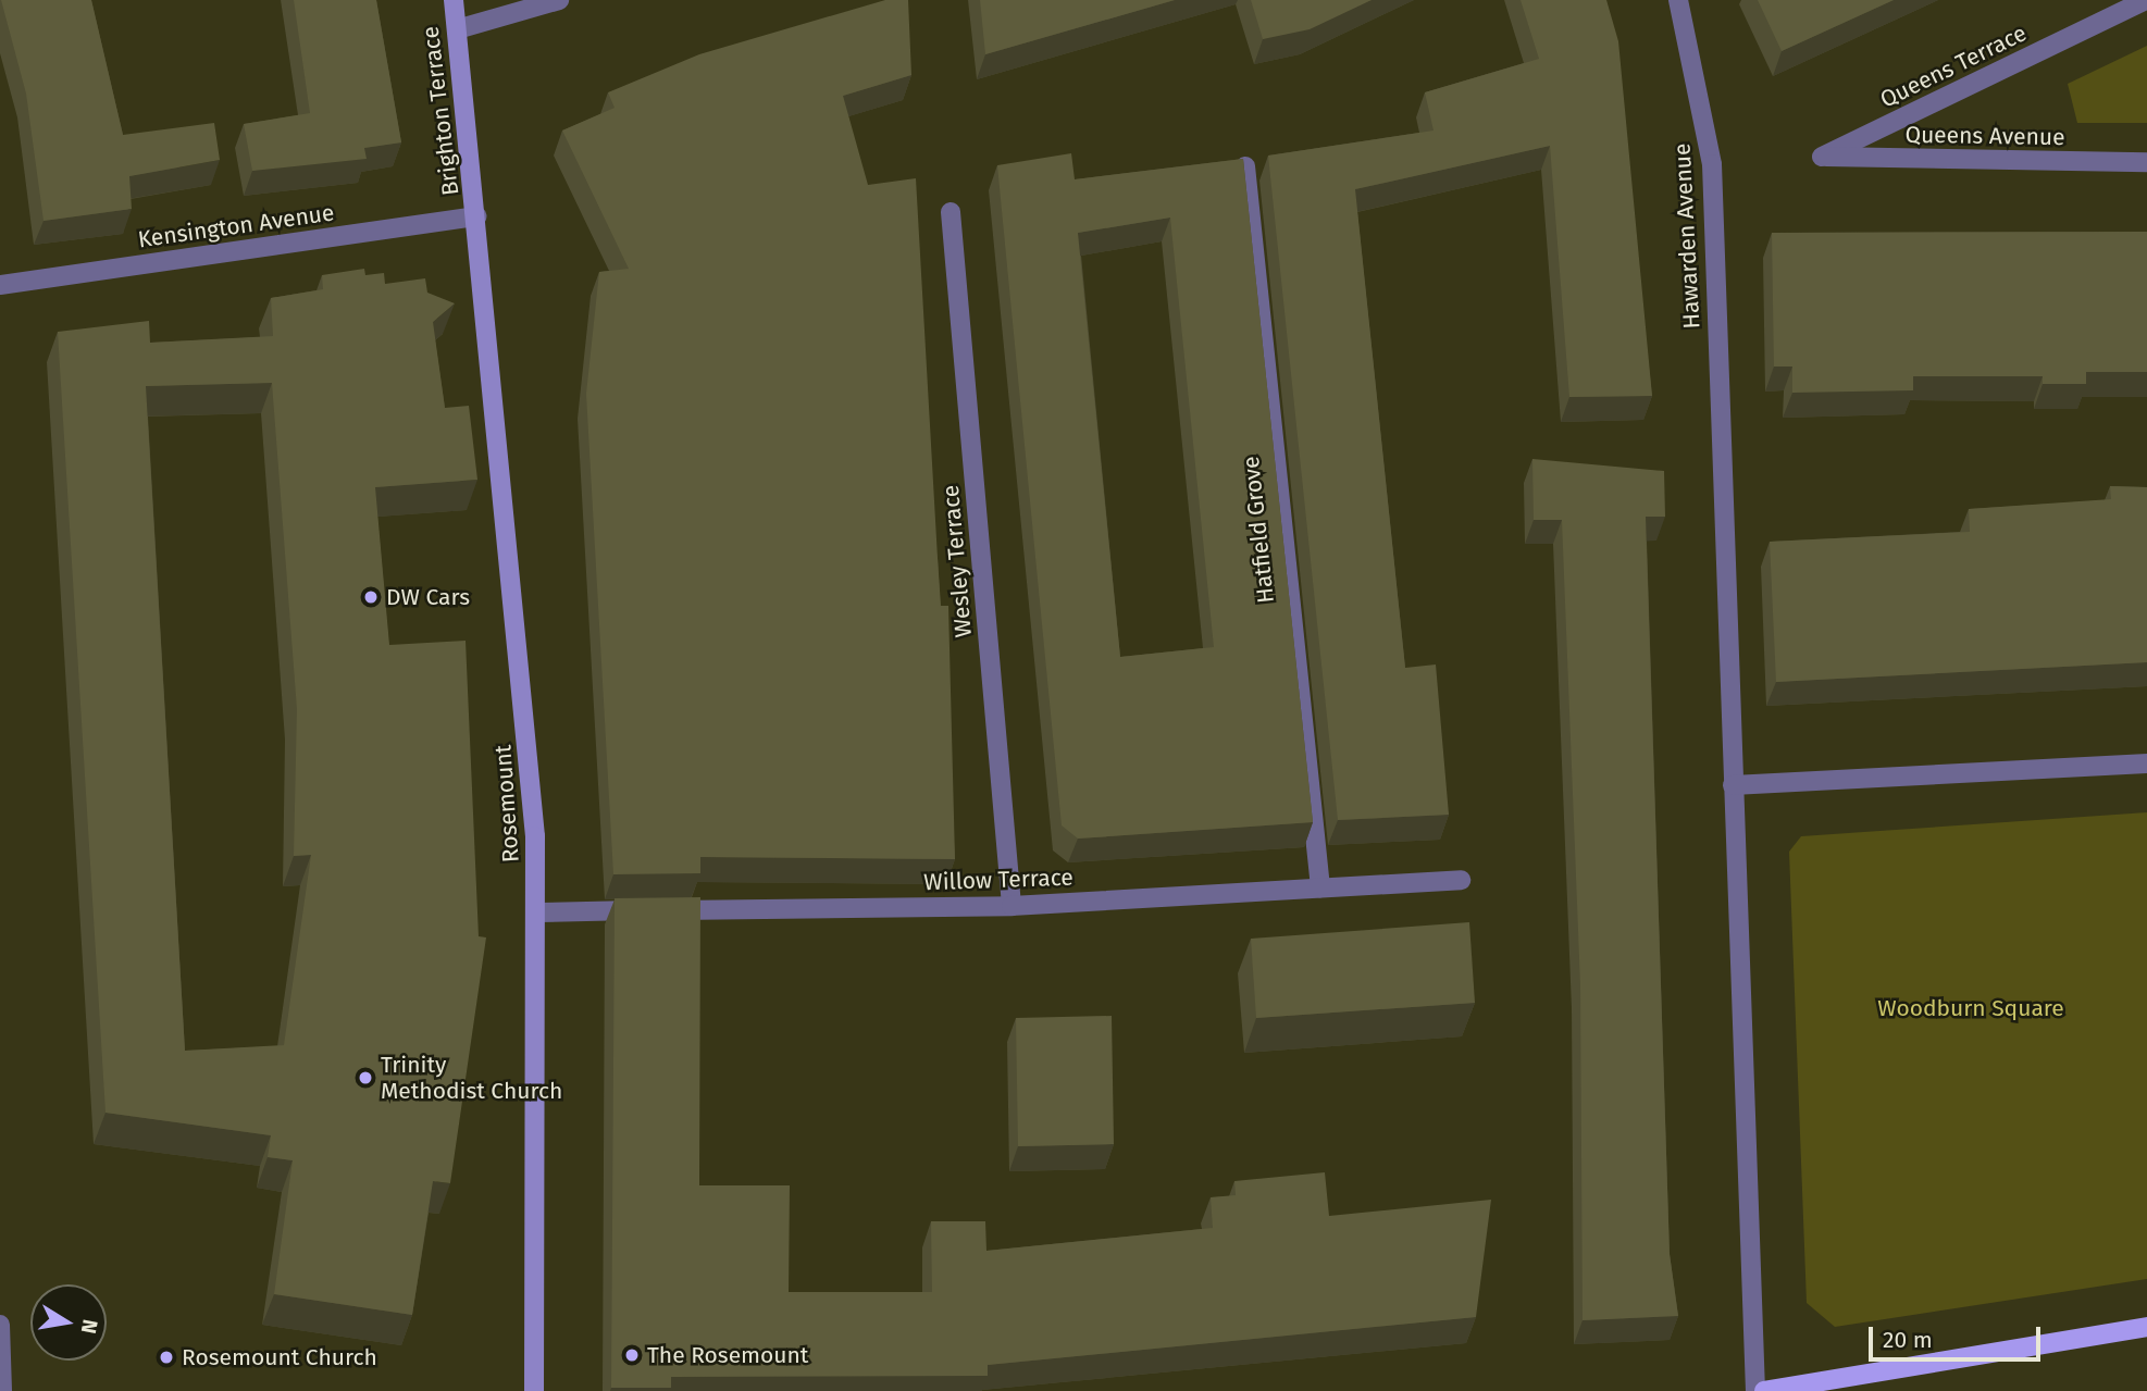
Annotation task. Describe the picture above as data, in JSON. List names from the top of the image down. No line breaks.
{"streets":{"main road":["Brighton Terrace","Rosemount"],"street":["Queens Terrace","Queens Avenue","Kensington Avenue","Hawarden Avenue","Hatfield Grove","Wesley Terrace","Willow Terrace"]},"crossings":[["Queens Terrace","Queens Avenue"],["Brighton Terrace","Kensington Avenue"],["Brighton Terrace","Rosemount"],["Kensington Avenue","Rosemount"],["Hatfield Grove","Willow Terrace"],["Wesley Terrace","Willow Terrace"],["Rosemount","Willow Terrace"]],"parks":["Woodburn Square"],"places":["DW Cars","Trinity Methodist Church","The Rosemount","Rosemount Church"],"scale_bar":"20 m","north":"right"}
